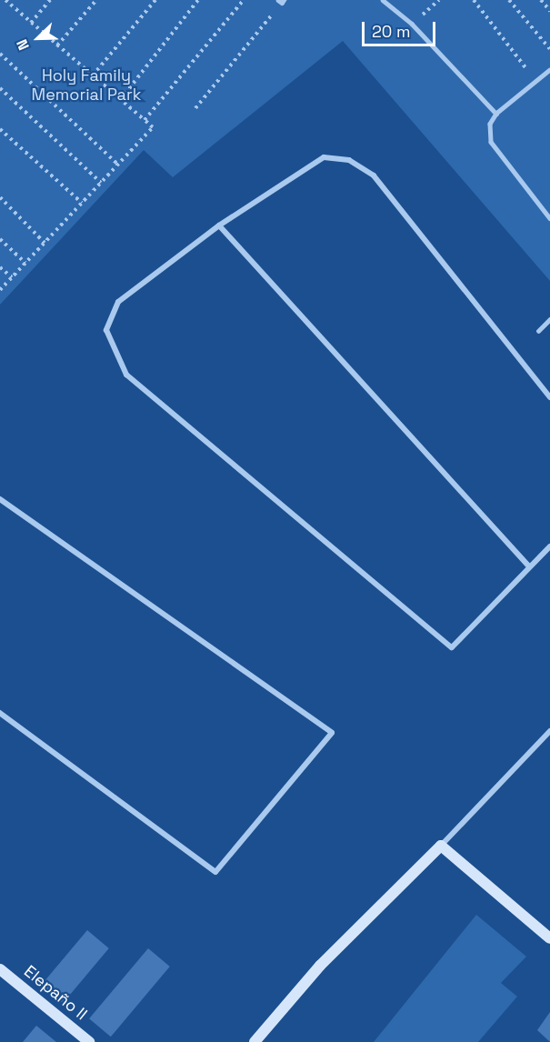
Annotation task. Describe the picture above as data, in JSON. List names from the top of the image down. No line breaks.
{"streets":{"street":["Elepaño II"]},"parks":["Holy Family Memorial Park"],"scale_bar":"20 m","north":"bottom left"}
